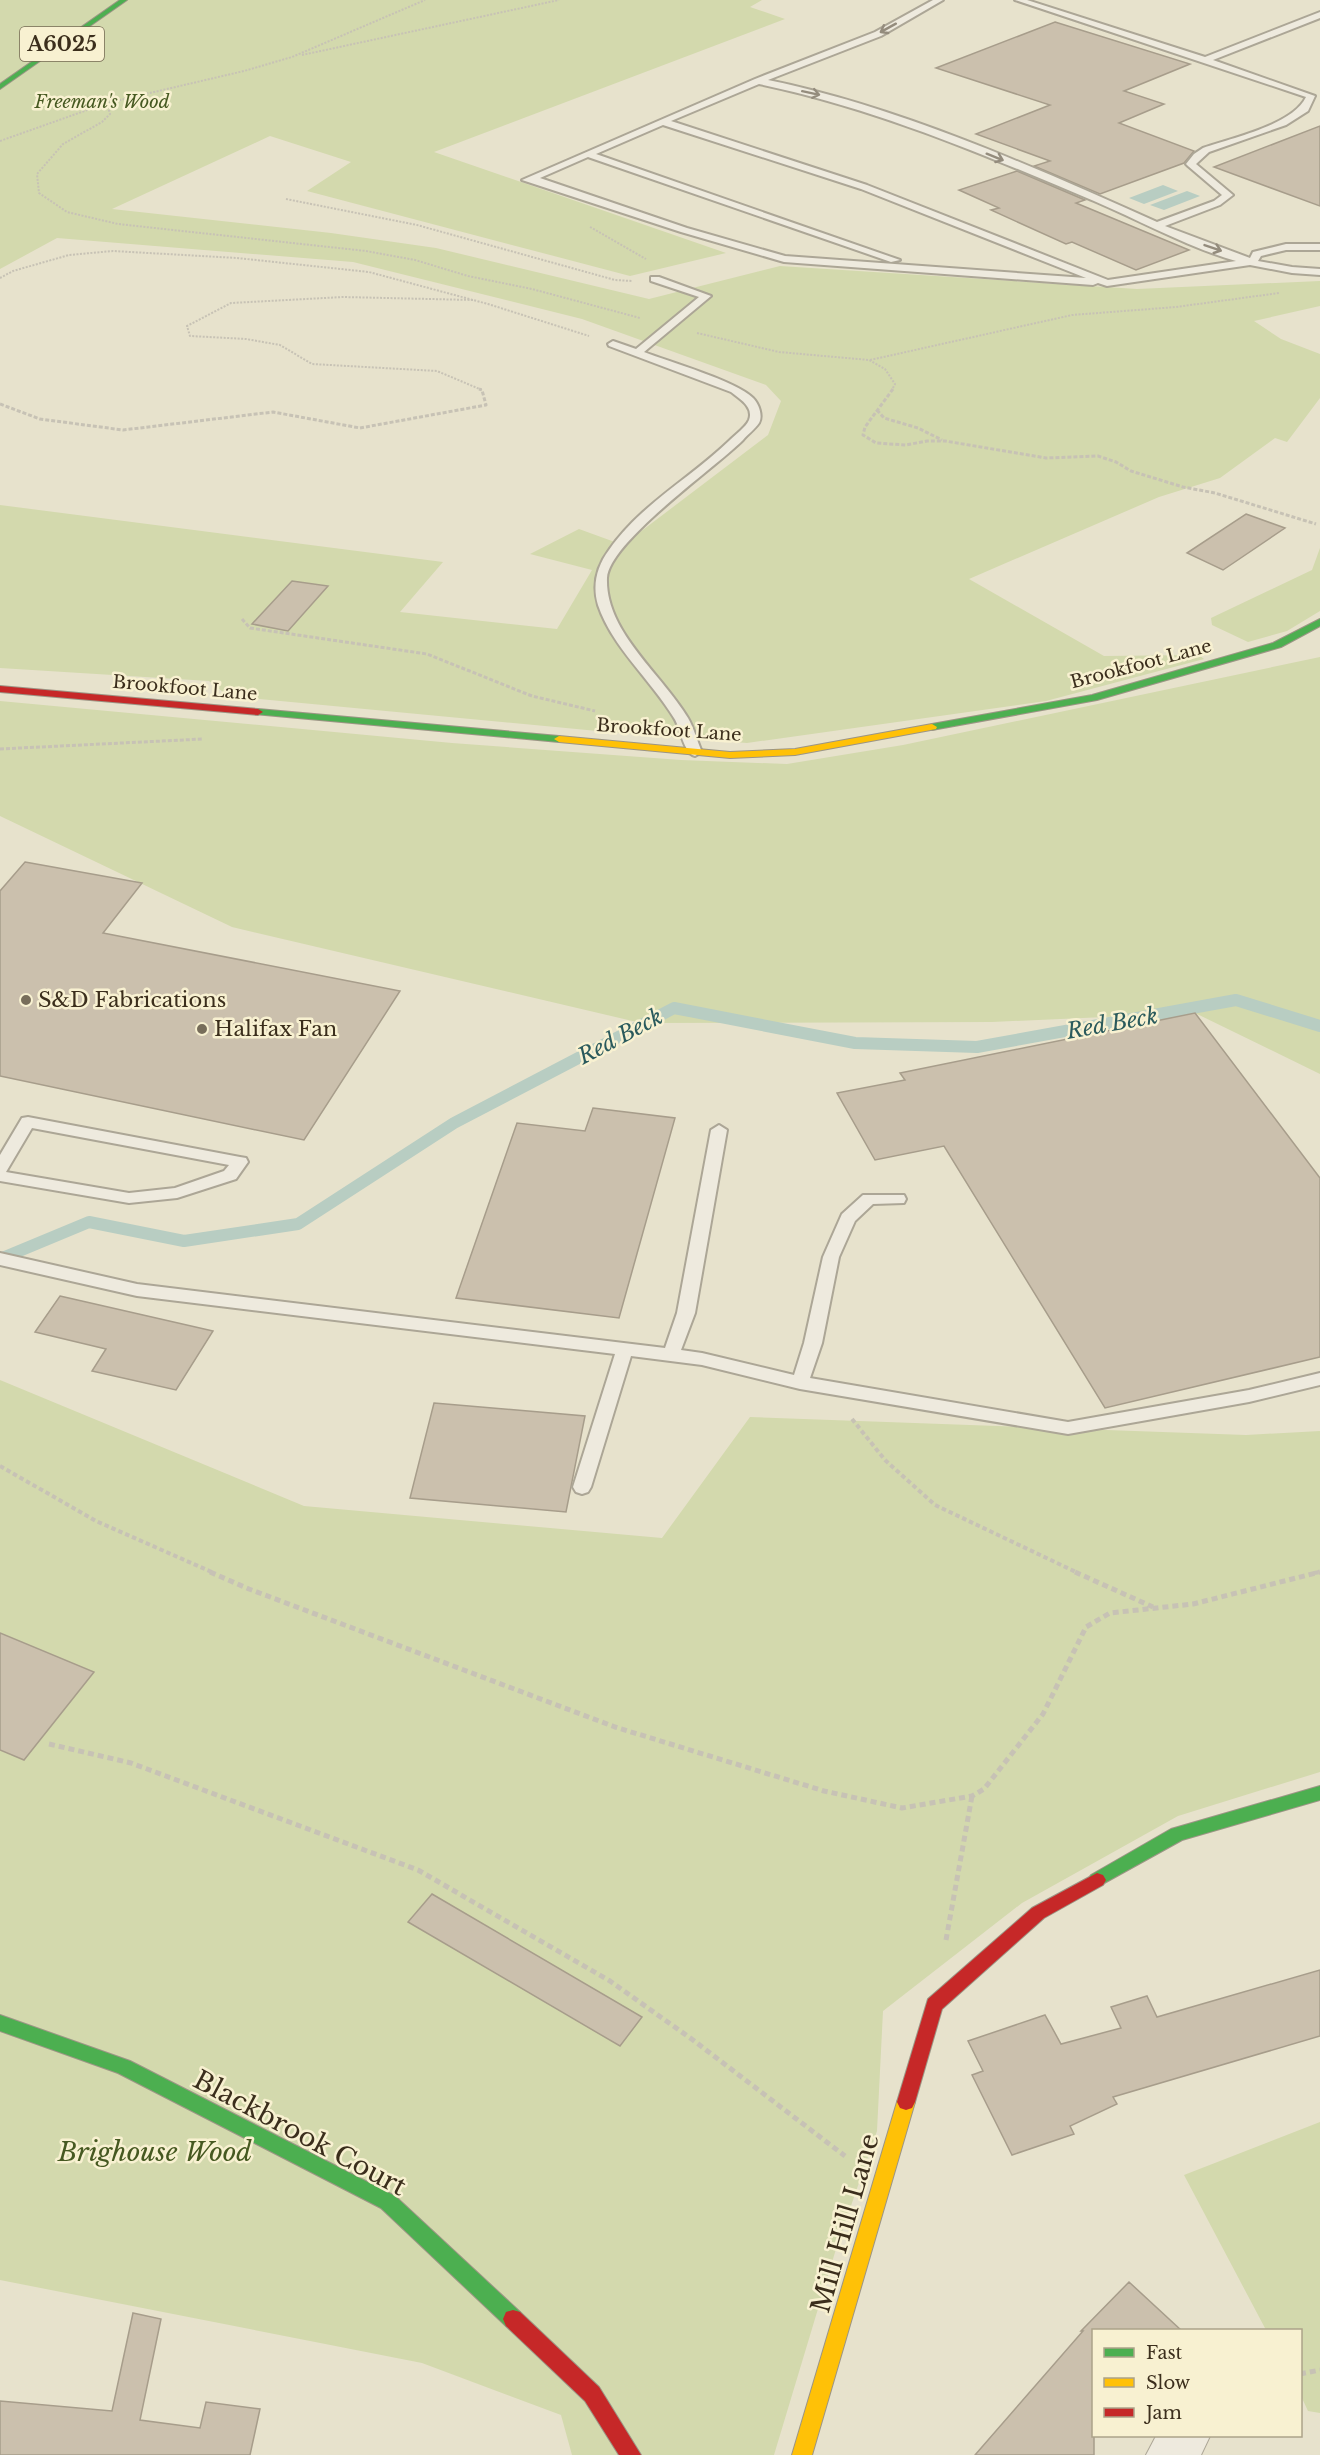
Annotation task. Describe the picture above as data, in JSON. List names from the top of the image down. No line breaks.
{"streets":{"street":["A6025","Brookfoot Lane","Blackbrook Court","Mill Hill Lane"]},"water":["Red Beck"],"parks":["Freeman's Wood","Brighouse Wood"],"places":["S&D Fabrications","Halifax Fan"],"legend":["Fast","Slow","Jam"]}
